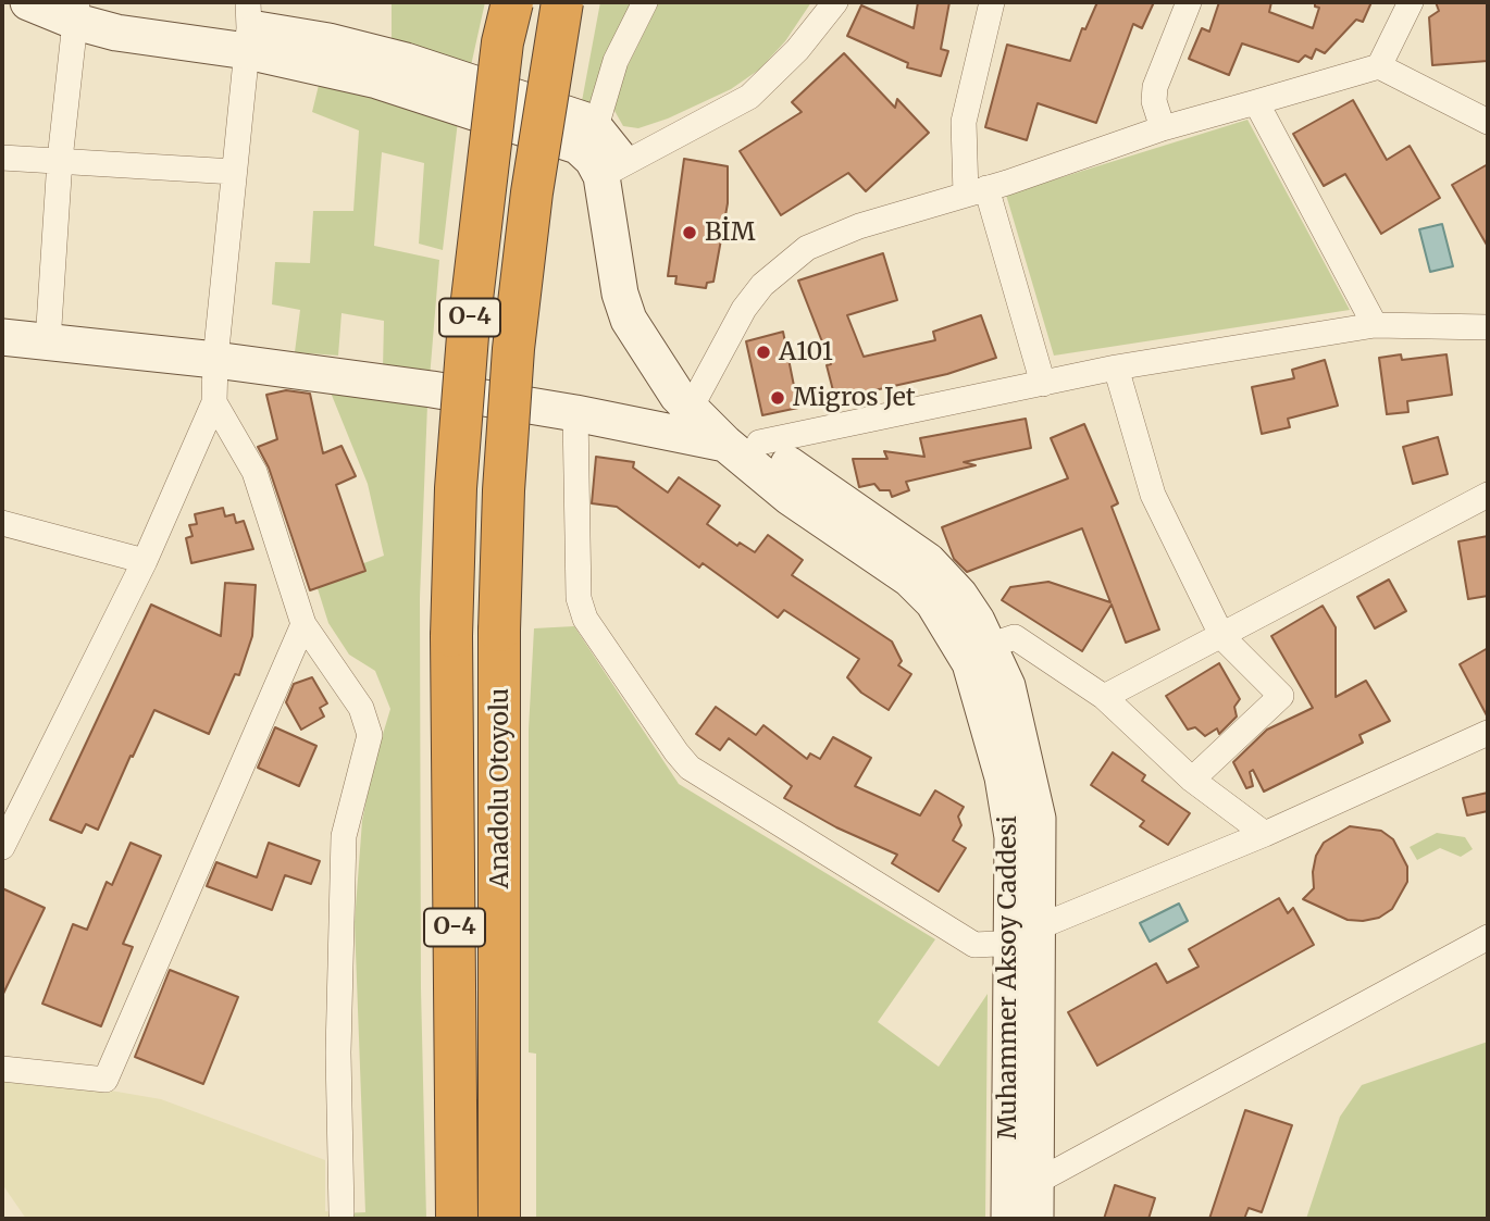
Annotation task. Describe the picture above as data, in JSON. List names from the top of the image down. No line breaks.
{"streets":{"highway":["O-4","Anadolu Otoyolu"],"main road":["Muhammer Aksoy Caddesi"]},"places":["BİM","A101","Migros Jet"]}
